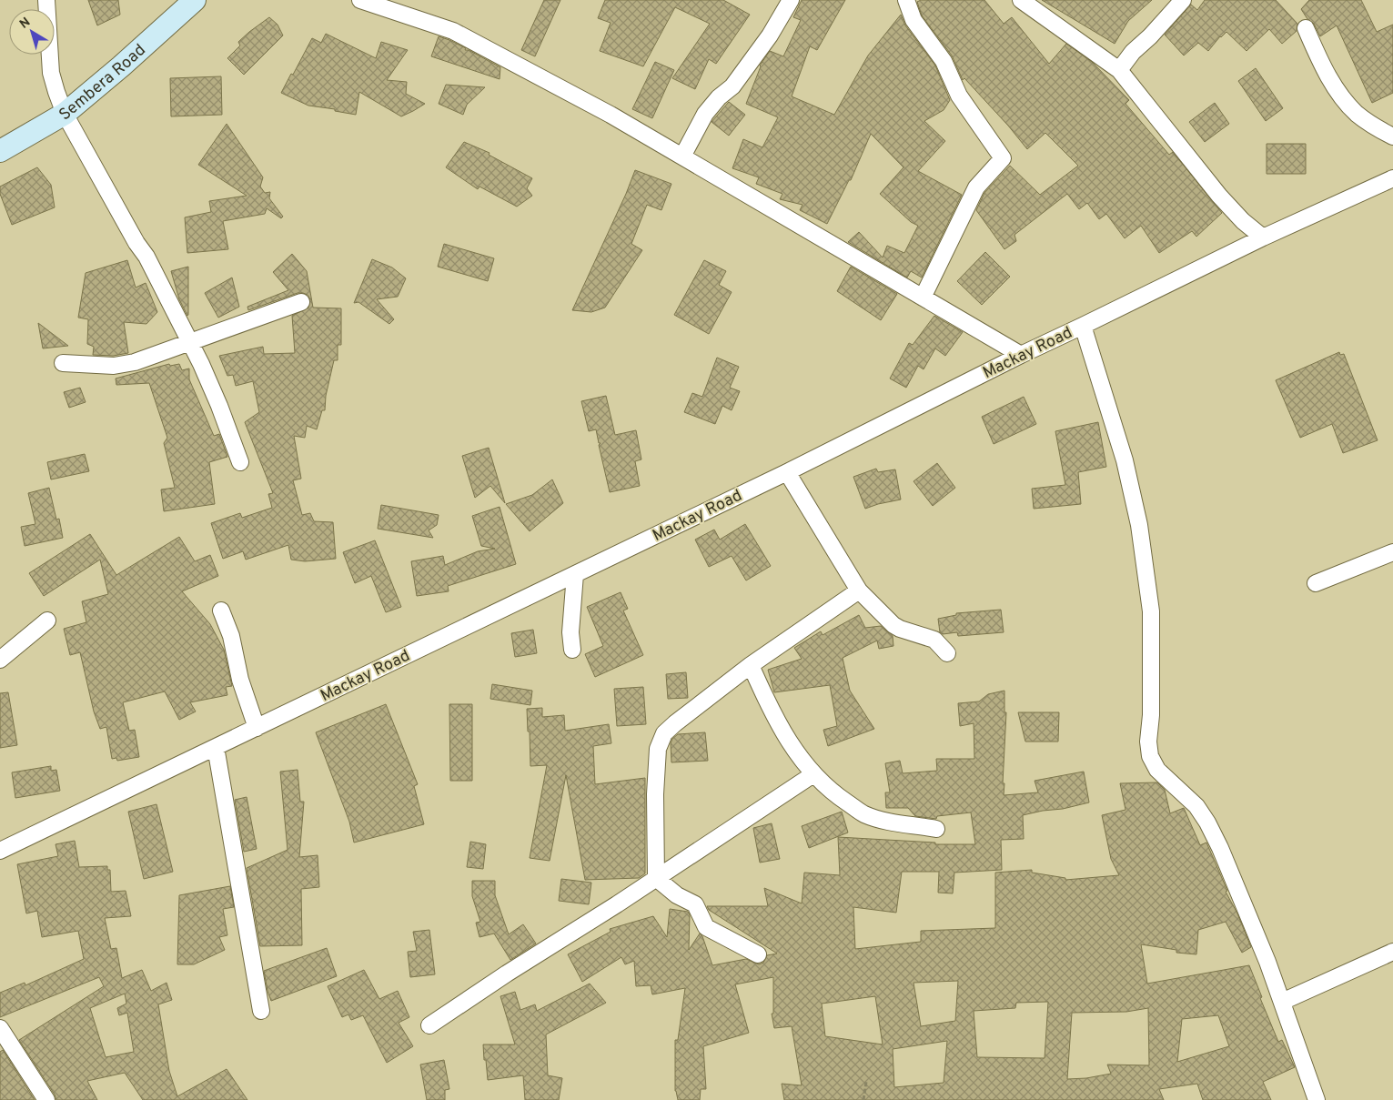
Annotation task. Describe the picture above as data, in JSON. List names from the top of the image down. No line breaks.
{"streets":{"street":["Sembera Road","Mackay Road"]},"north":"top left"}
